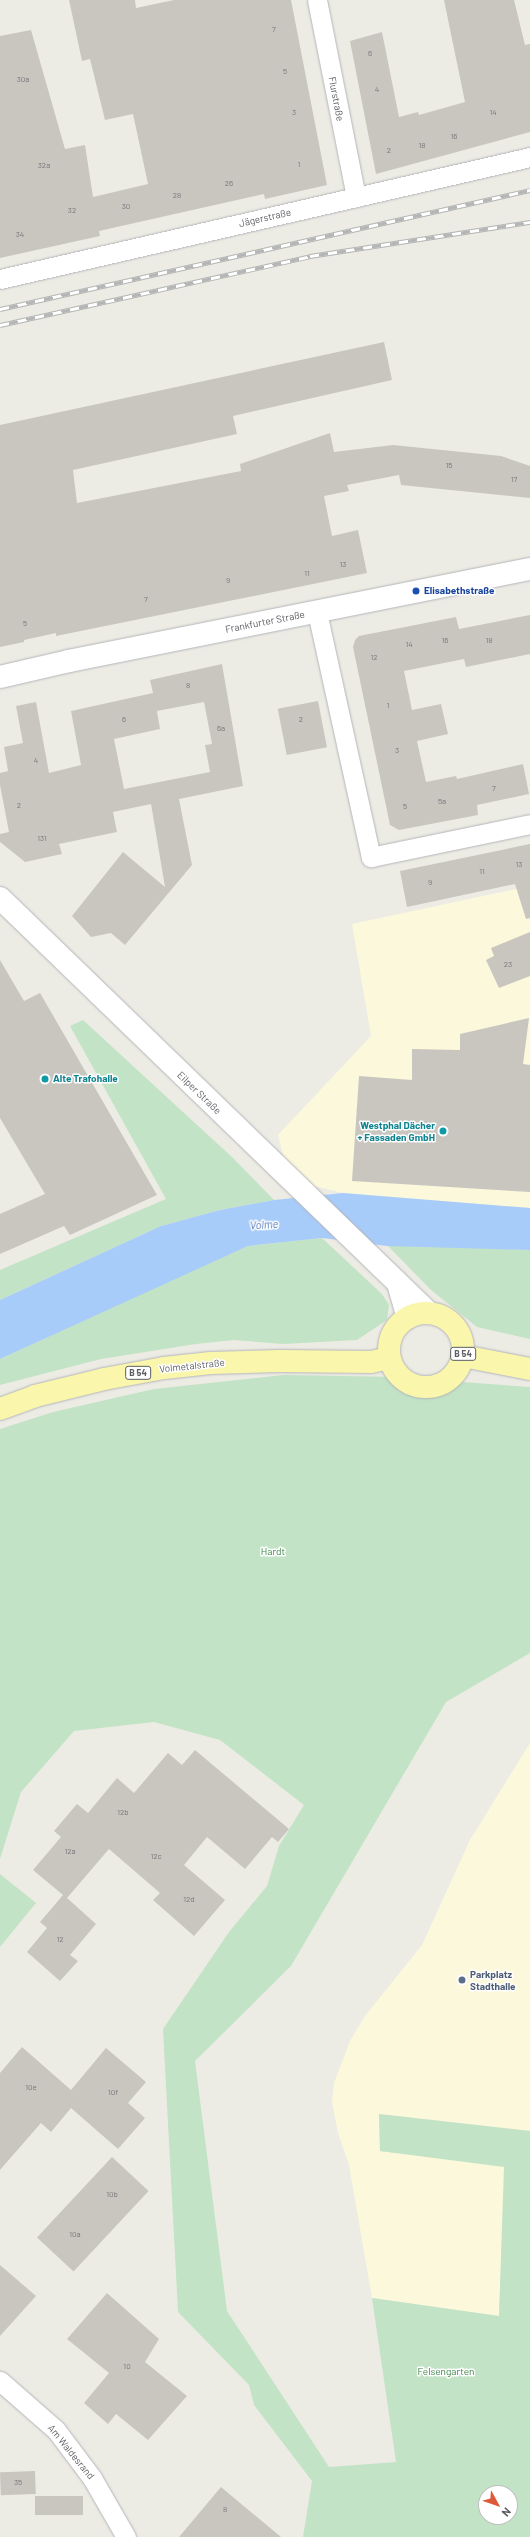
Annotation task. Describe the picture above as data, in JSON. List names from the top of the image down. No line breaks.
{"streets":{"main road":["B 54","Volmetalstraße"],"street":["Flurstraße","Jägerstraße","Frankfurter Straße","Eilper Straße","Am Waldesrand"]},"crossings":[["Flurstraße","Jägerstraße"],["Eilper Straße","B 54"],["Eilper Straße","Volmetalstraße"],["B 54","Volmetalstraße"]],"water":["Volme"],"parks":["Hardt","Felsengarten"],"places":["Elisabethstraße","Alte Trafohalle","Westphal Dächer + Fassaden GmbH","Parkplatz Stadthalle"],"house_numbers":["7","6","5","30a","4","3","14","16","18","2","1","32a","26","28","30","32","34","15","17","13","11","9","7","5","16","18","14","12","8","1","6","2","6a","3","4","7","5a","2","5","131","13","11","9","23","12b","12a","12c","12d","12","10e","10f","10b","10a","10","35","8"],"north":"bottom right"}
